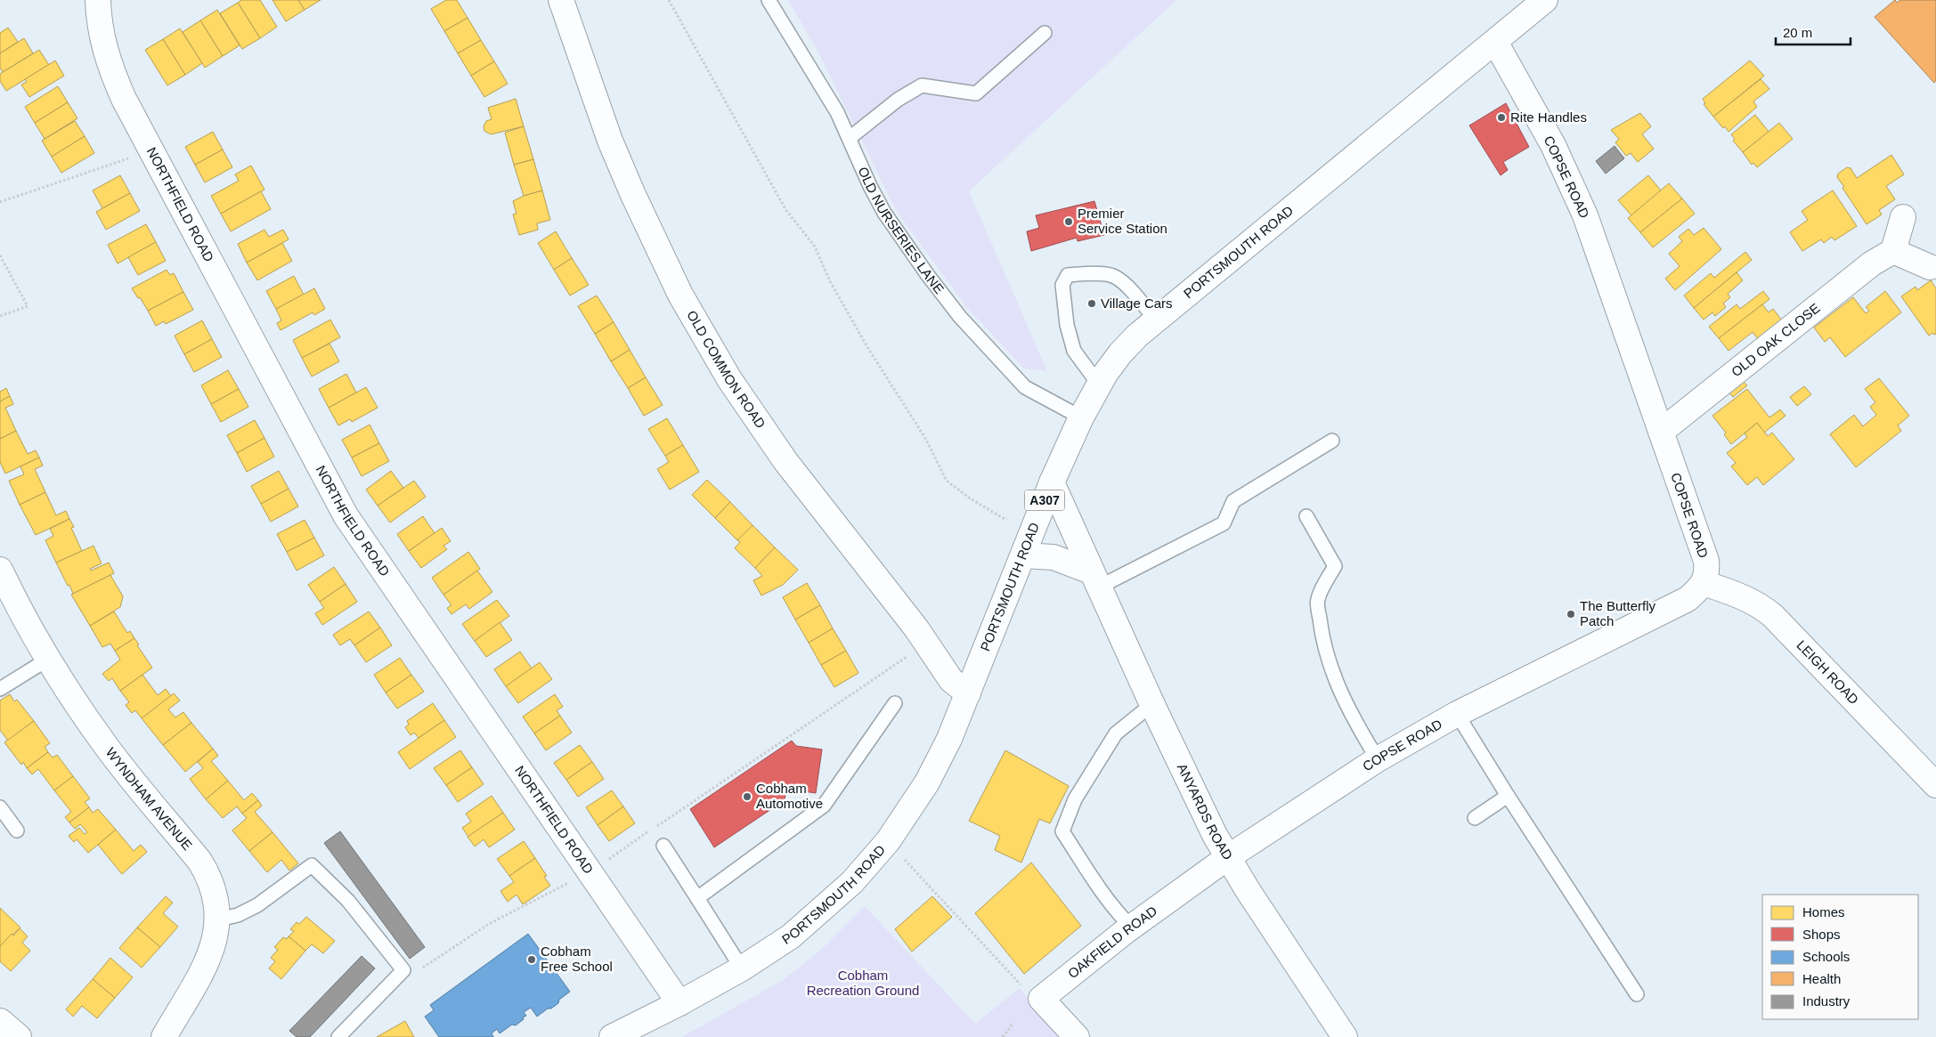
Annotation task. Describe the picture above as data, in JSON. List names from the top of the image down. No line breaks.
{"streets":{"street":["COPSE ROAD","NORTHFIELD ROAD","PORTSMOUTH ROAD","OLD OAK CLOSE","OLD COMMON ROAD","A307","LEIGH ROAD","WYNDHAM AVENUE","ANYARDS ROAD","OAKFIELD ROAD"],"lane":["OLD NURSERIES LANE"]},"crossings":[["COPSE ROAD","PORTSMOUTH ROAD"],["COPSE ROAD","OLD OAK CLOSE"],["COPSE ROAD","LEIGH ROAD"],["COPSE ROAD","ANYARDS ROAD"],["COPSE ROAD","OAKFIELD ROAD"],["NORTHFIELD ROAD","PORTSMOUTH ROAD"],["OLD NURSERIES LANE","PORTSMOUTH ROAD"],["PORTSMOUTH ROAD","OLD COMMON ROAD"],["PORTSMOUTH ROAD","ANYARDS ROAD"],["ANYARDS ROAD","OAKFIELD ROAD"]],"parks":["Cobham Recreation Ground"],"places":["Rite Handles","Premier Service Station","Village Cars","The Butterfly Patch","Cobham Automotive","Cobham Free School"],"legend":["Homes","Shops","Schools","Health","Industry"],"scale_bar":"20 m"}
